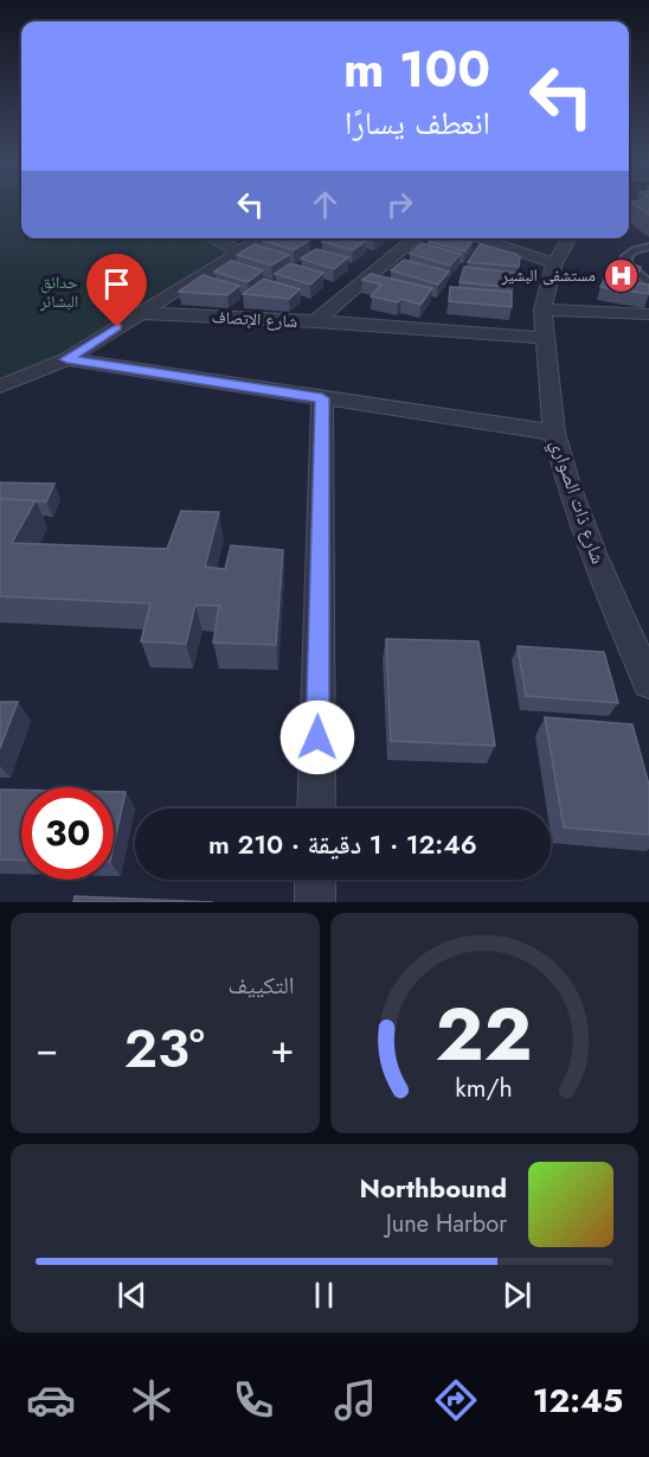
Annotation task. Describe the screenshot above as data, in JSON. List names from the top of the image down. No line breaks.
{"streets":{"street":["شارع الإتصاف","شارع ذات الصواري"]},"parks":["حدائق البشائر"],"places":{"hospital":["مستشفى البشير"]},"page":{"turn":["100 m","انعطف يسارًا"],"limit":"30","trip":"12:46 · 1 دقيقة · 210 m","tile":"التكييف","heat":["−","23°","+"],"song":["Northbound","June Harbor"],"tabs":"12:45","gauge":["22","km/h"]}}
